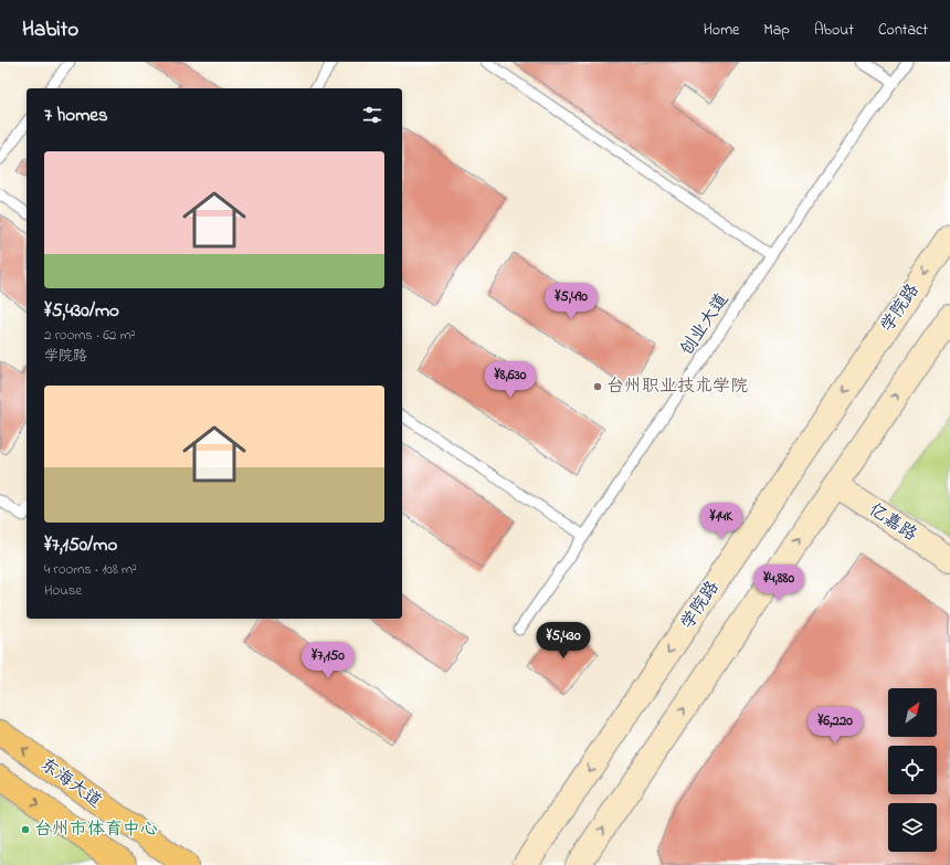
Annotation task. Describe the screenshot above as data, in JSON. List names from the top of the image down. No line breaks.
{"streets":{"main road":["学院路","亿嘉路","东海大道"],"lane":["创业大道"]},"places":["台州职业技术学院","台州市体育中心"],"north":"top right","page":{"header":"Habito","nav":["Home","Map","About","Contact"],"heading":"7 homes","list":[{"name":"¥5,430/mo","note":"2 rooms · 62 m² · 学院路"},{"name":"¥7,150/mo","note":"4 rooms · 108 m² · House"}],"price":["¥5,490","¥8,630","¥14K","¥4,880","¥5,430","¥7,150","¥6,220"]}}
